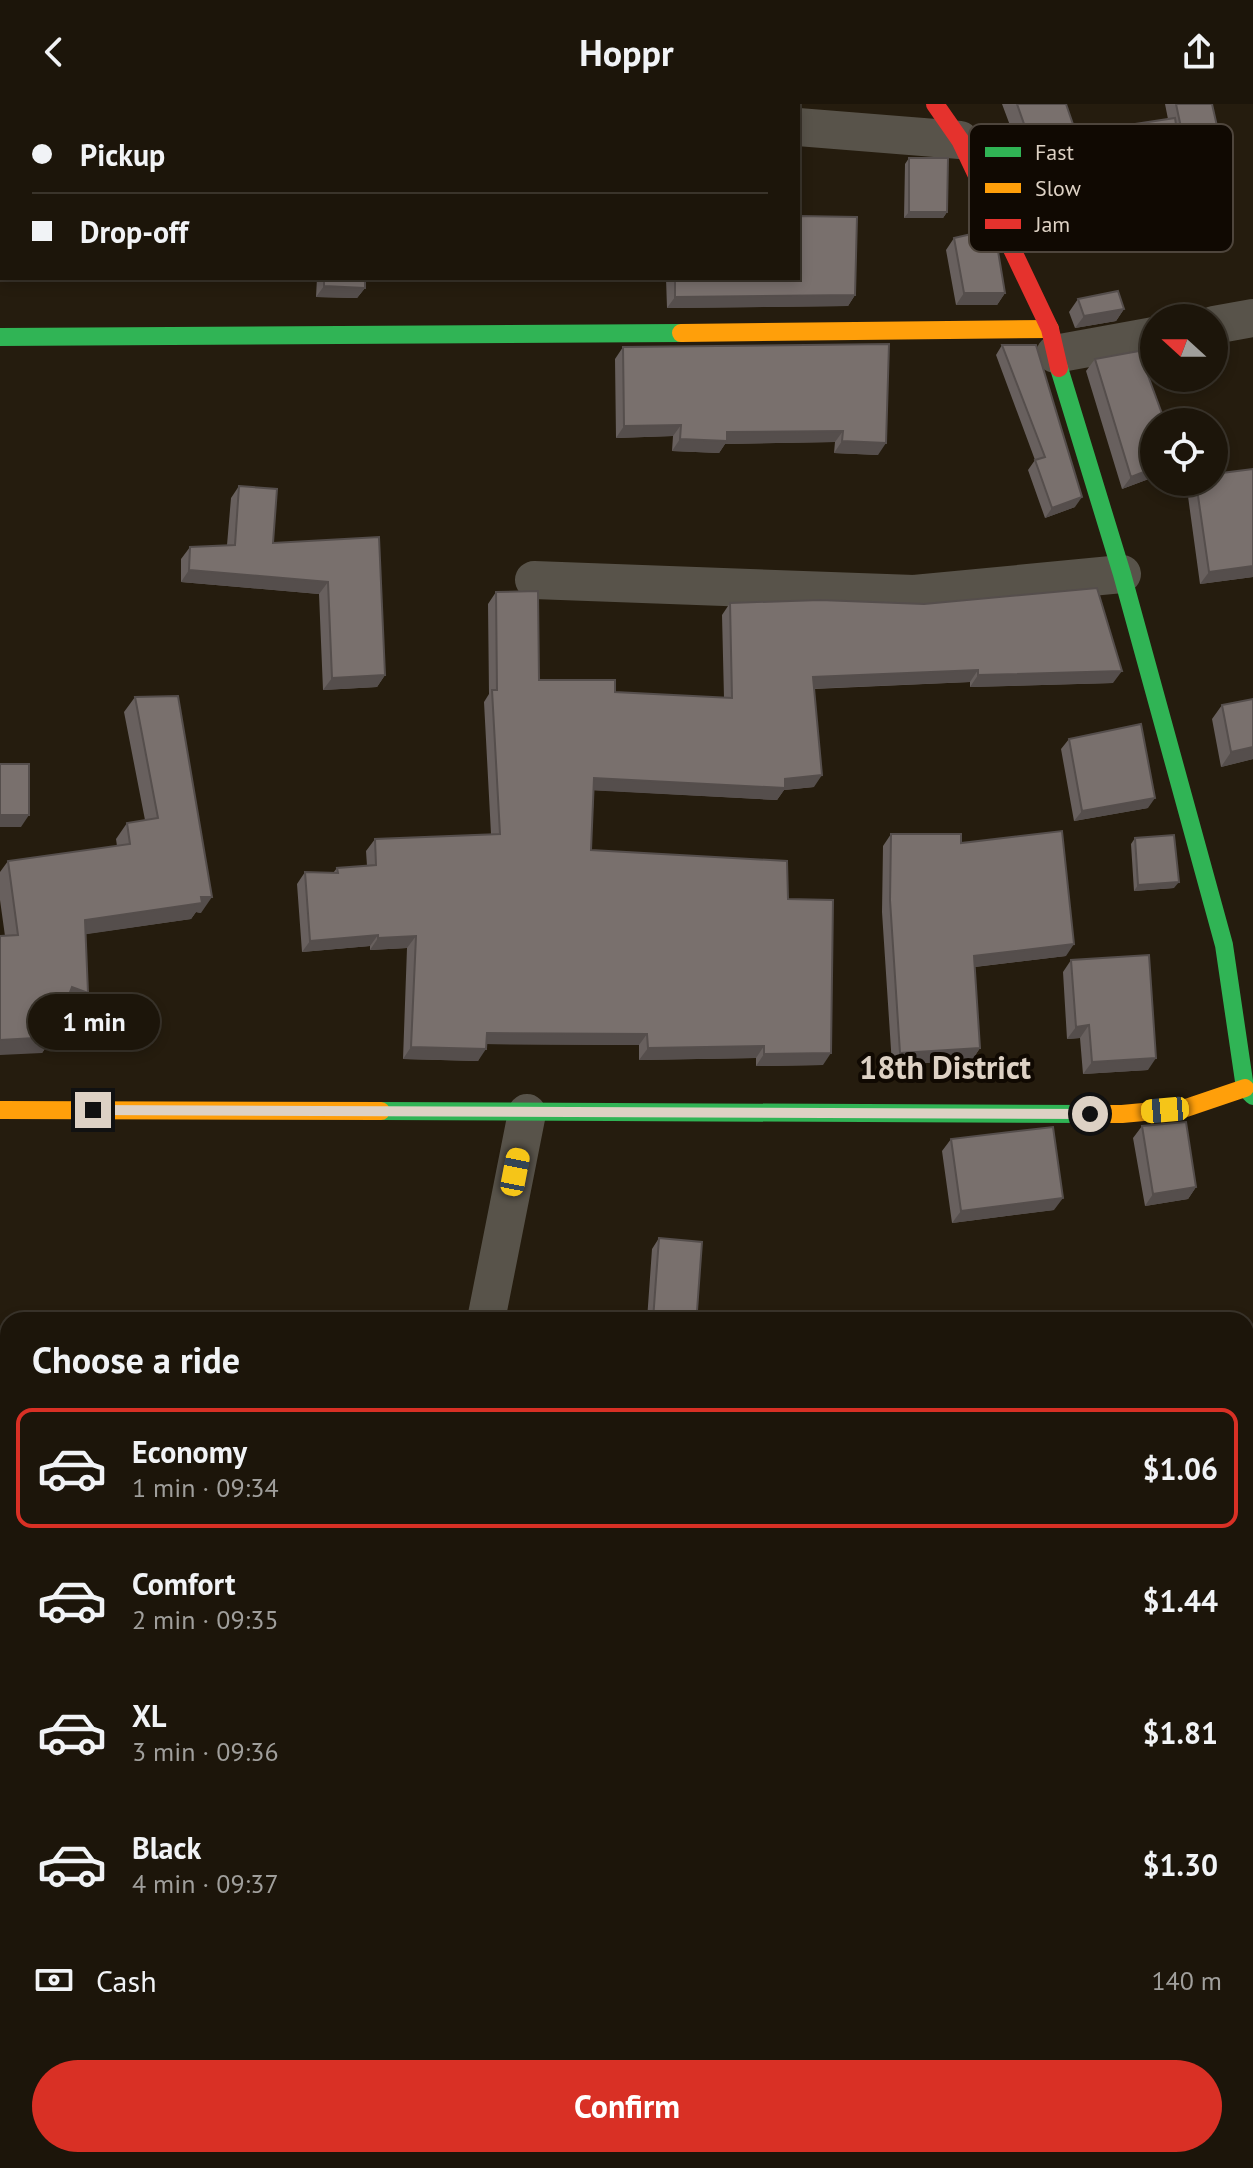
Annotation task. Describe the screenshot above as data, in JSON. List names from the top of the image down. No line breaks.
{"districts":["18th District"],"legend":["Fast","Slow","Jam"],"north":"left","page":{"header":"Hoppr","banner":["Pickup","Drop-off"],"bubble":"1 min","heading":"Choose a ride","list":[{"name":"Economy","note":"1 min · 09:34","value":"$1.06"},{"name":"Comfort","note":"2 min · 09:35","value":"$1.44"},{"name":"XL","note":"3 min · 09:36","value":"$1.81"},{"name":"Black","note":"4 min · 09:37","value":"$1.30"}],"pay":["Cash","140 m"],"buttons":"Confirm"}}
